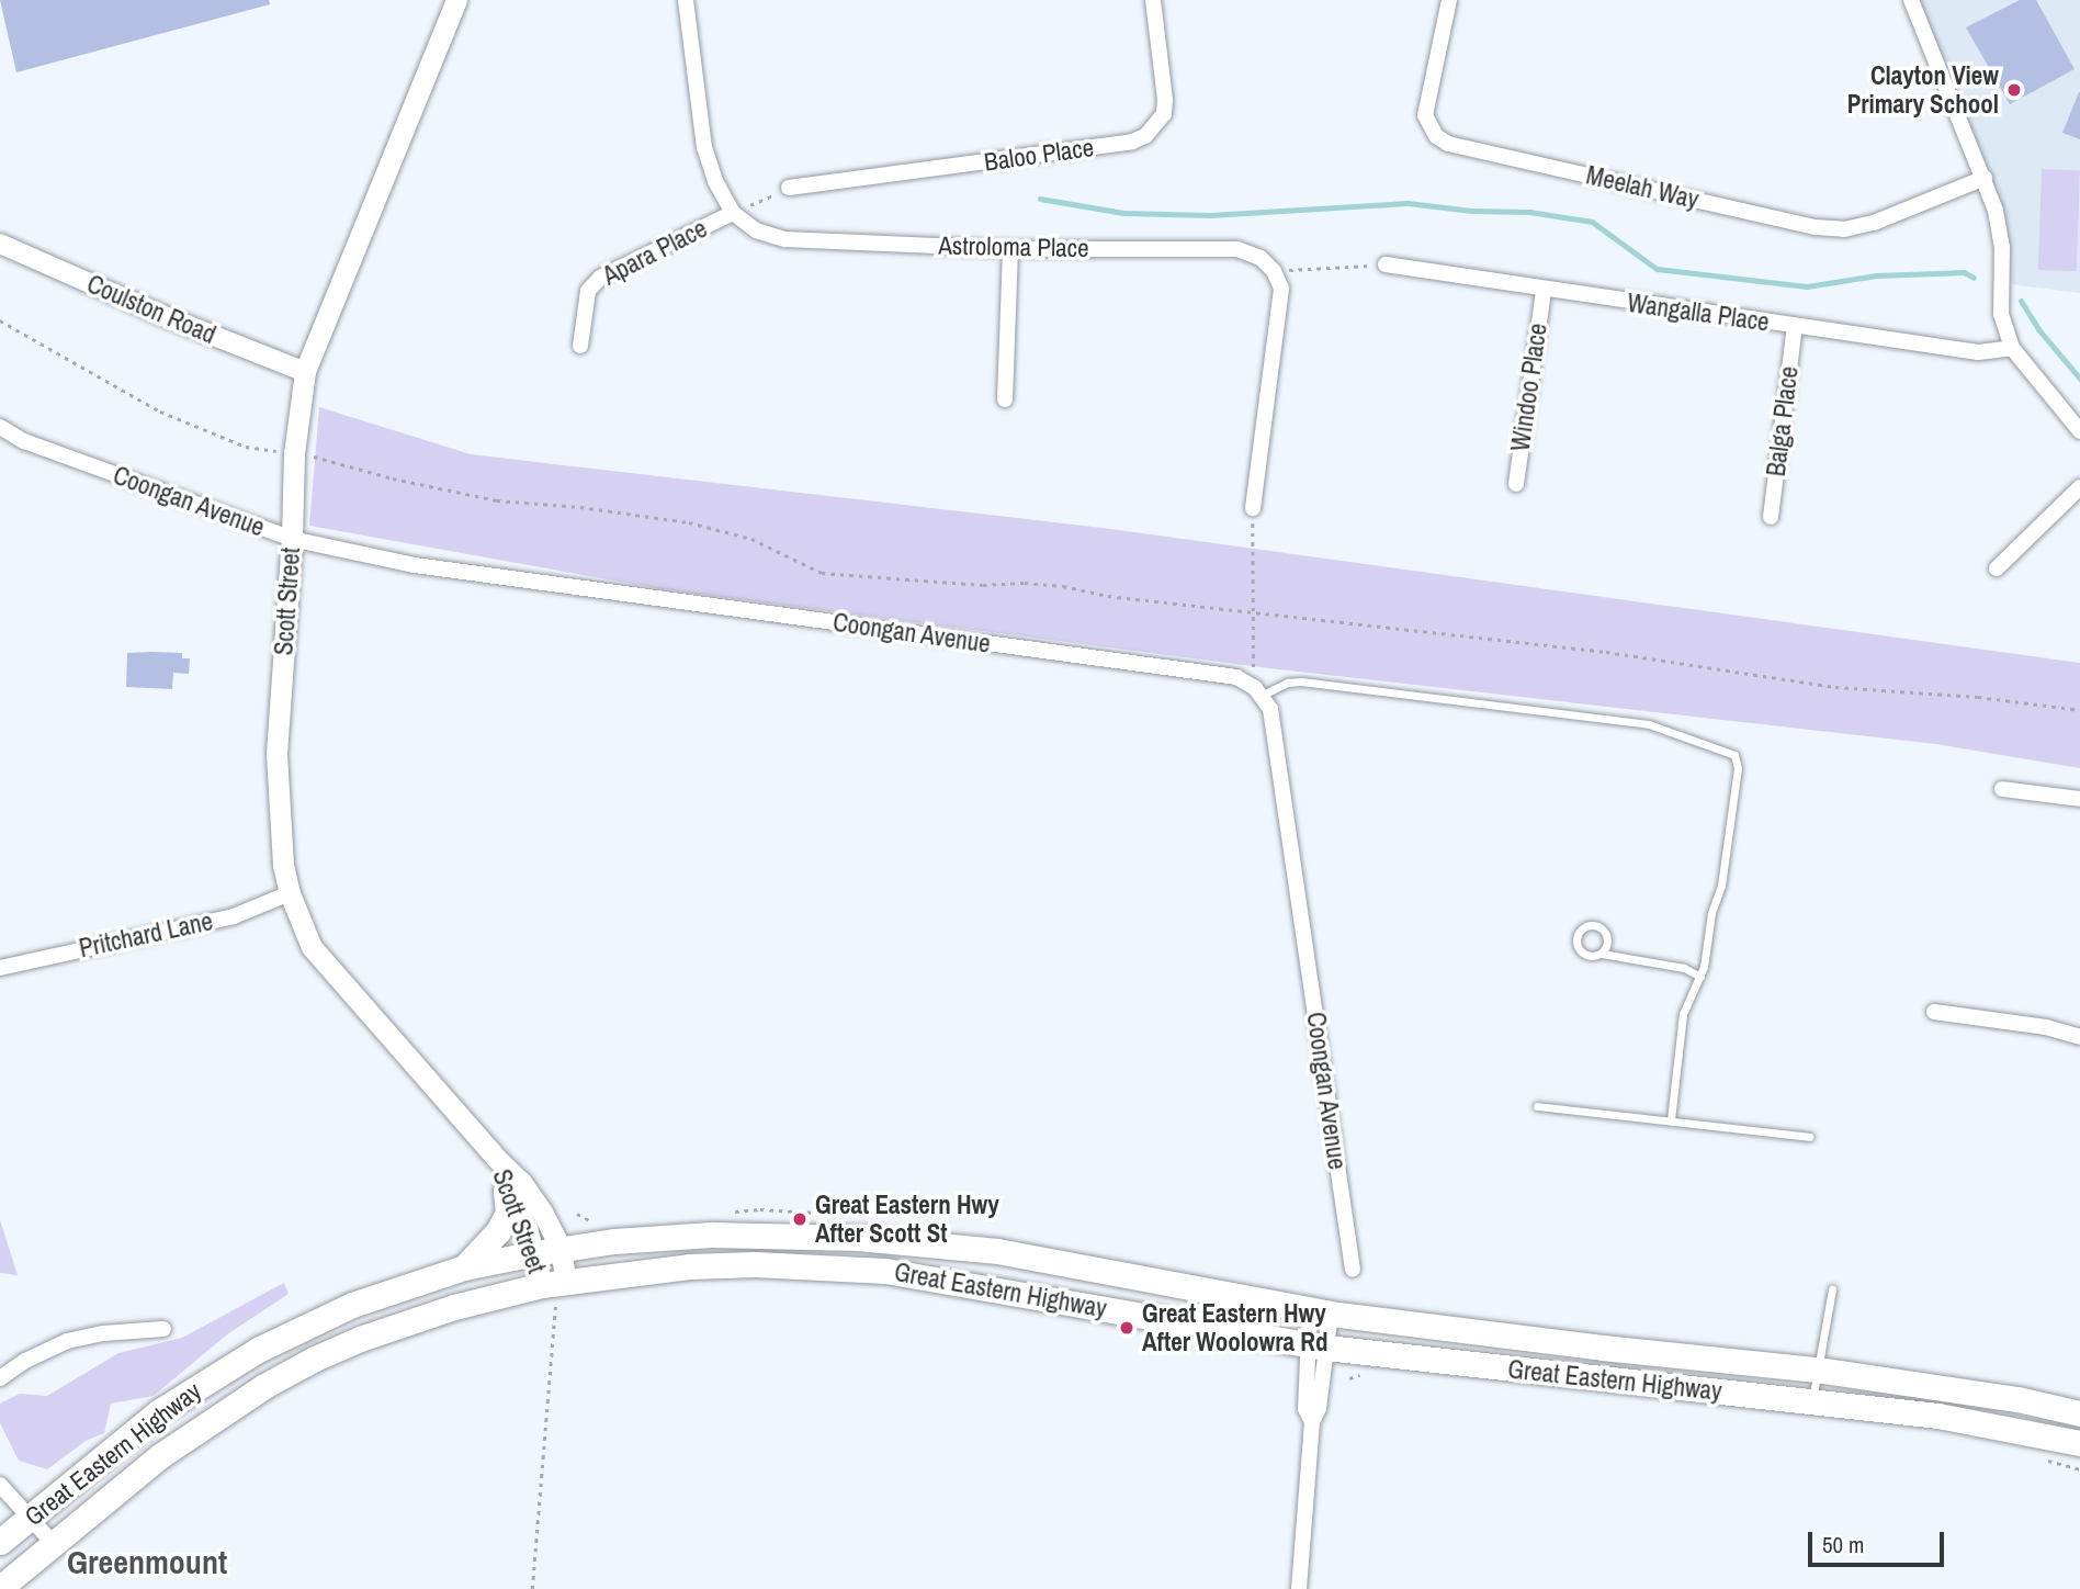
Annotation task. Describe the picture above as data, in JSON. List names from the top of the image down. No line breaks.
{"streets":{"highway":["Great Eastern Highway"],"main road":["Scott Street"],"street":["Baloo Place","Meelah Way","Astroloma Place","Apara Place","Coulston Road","Wangalla Place","Windoo Place","Balga Place","Coongan Avenue","Pritchard Lane"]},"crossings":[["Astroloma Place","Apara Place"],["Coulston Road","Scott Street"],["Wangalla Place","Windoo Place"],["Wangalla Place","Balga Place"],["Coongan Avenue","Scott Street"],["Scott Street","Pritchard Lane"],["Scott Street","Great Eastern Highway"]],"districts":["Greenmount"],"places":["Clayton View Primary School","Great Eastern Hwy After Scott St","Great Eastern Hwy After Woolowra Rd"],"scale_bar":"50 m"}
